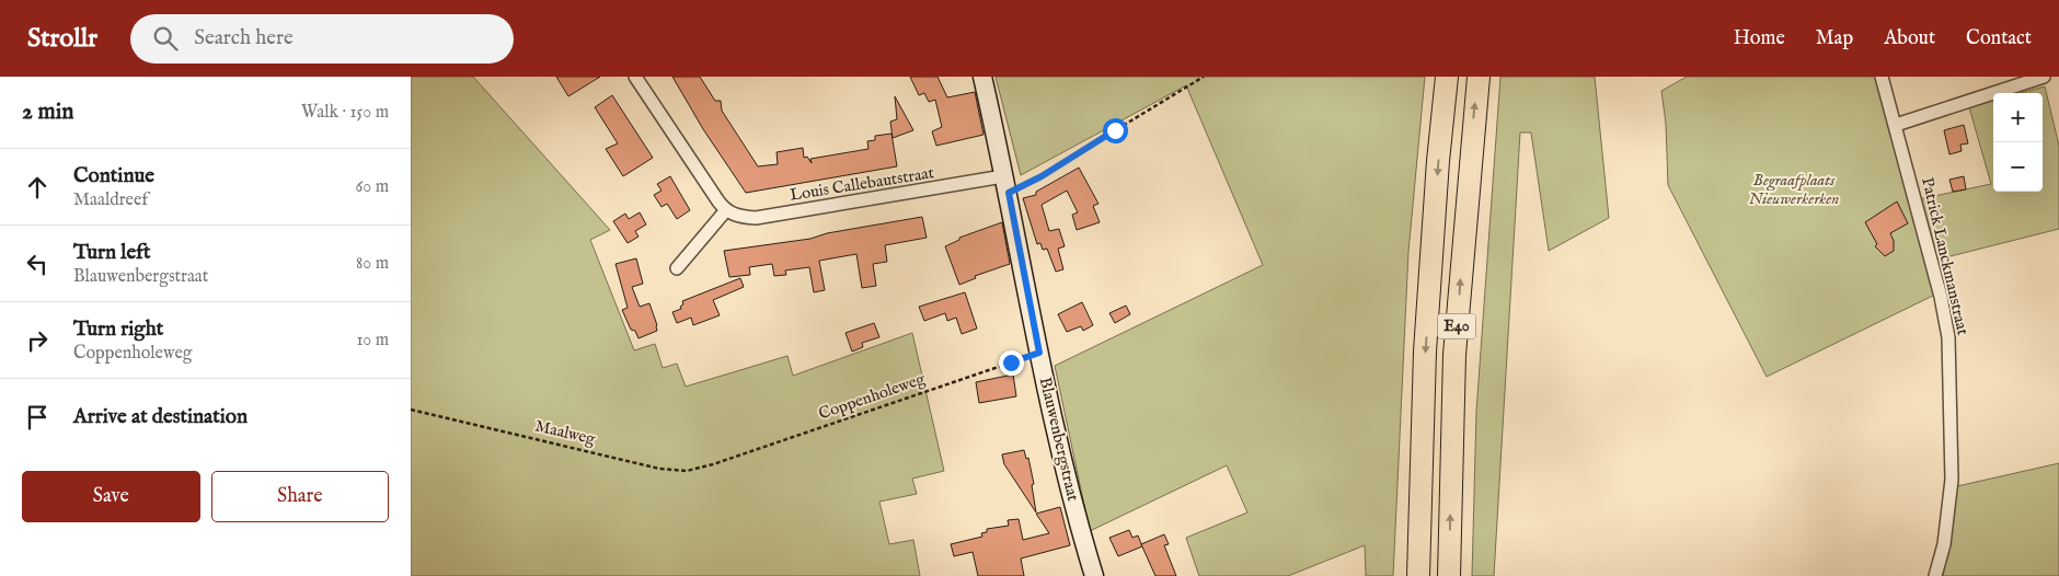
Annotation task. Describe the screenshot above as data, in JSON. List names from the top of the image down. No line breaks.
{"streets":{"highway":["E40"],"street":["Louis Callebautstraat","Patrick Lanckmanstraat","Blauwenbergstraat"],"path":["Coppenholeweg","Maalweg"]},"crossings":[["Louis Callebautstraat","Blauwenbergstraat"],["Coppenholeweg","Maalweg"],["Coppenholeweg","Blauwenbergstraat"]],"parks":["Begraafplaats Nieuwerkerken"],"page":{"header":"Strollr","search":"Search here","nav":["Home","Map","About","Contact"],"heading":["2 min","Walk · 150 m"],"map_buttons":["+","−"],"list":[["Continue","Maaldreef","60 m"],["Turn left","Blauwenbergstraat","80 m"],["Turn right","Coppenholeweg","10 m"],"Arrive at destination"],"buttons":["Save","Share"]}}
